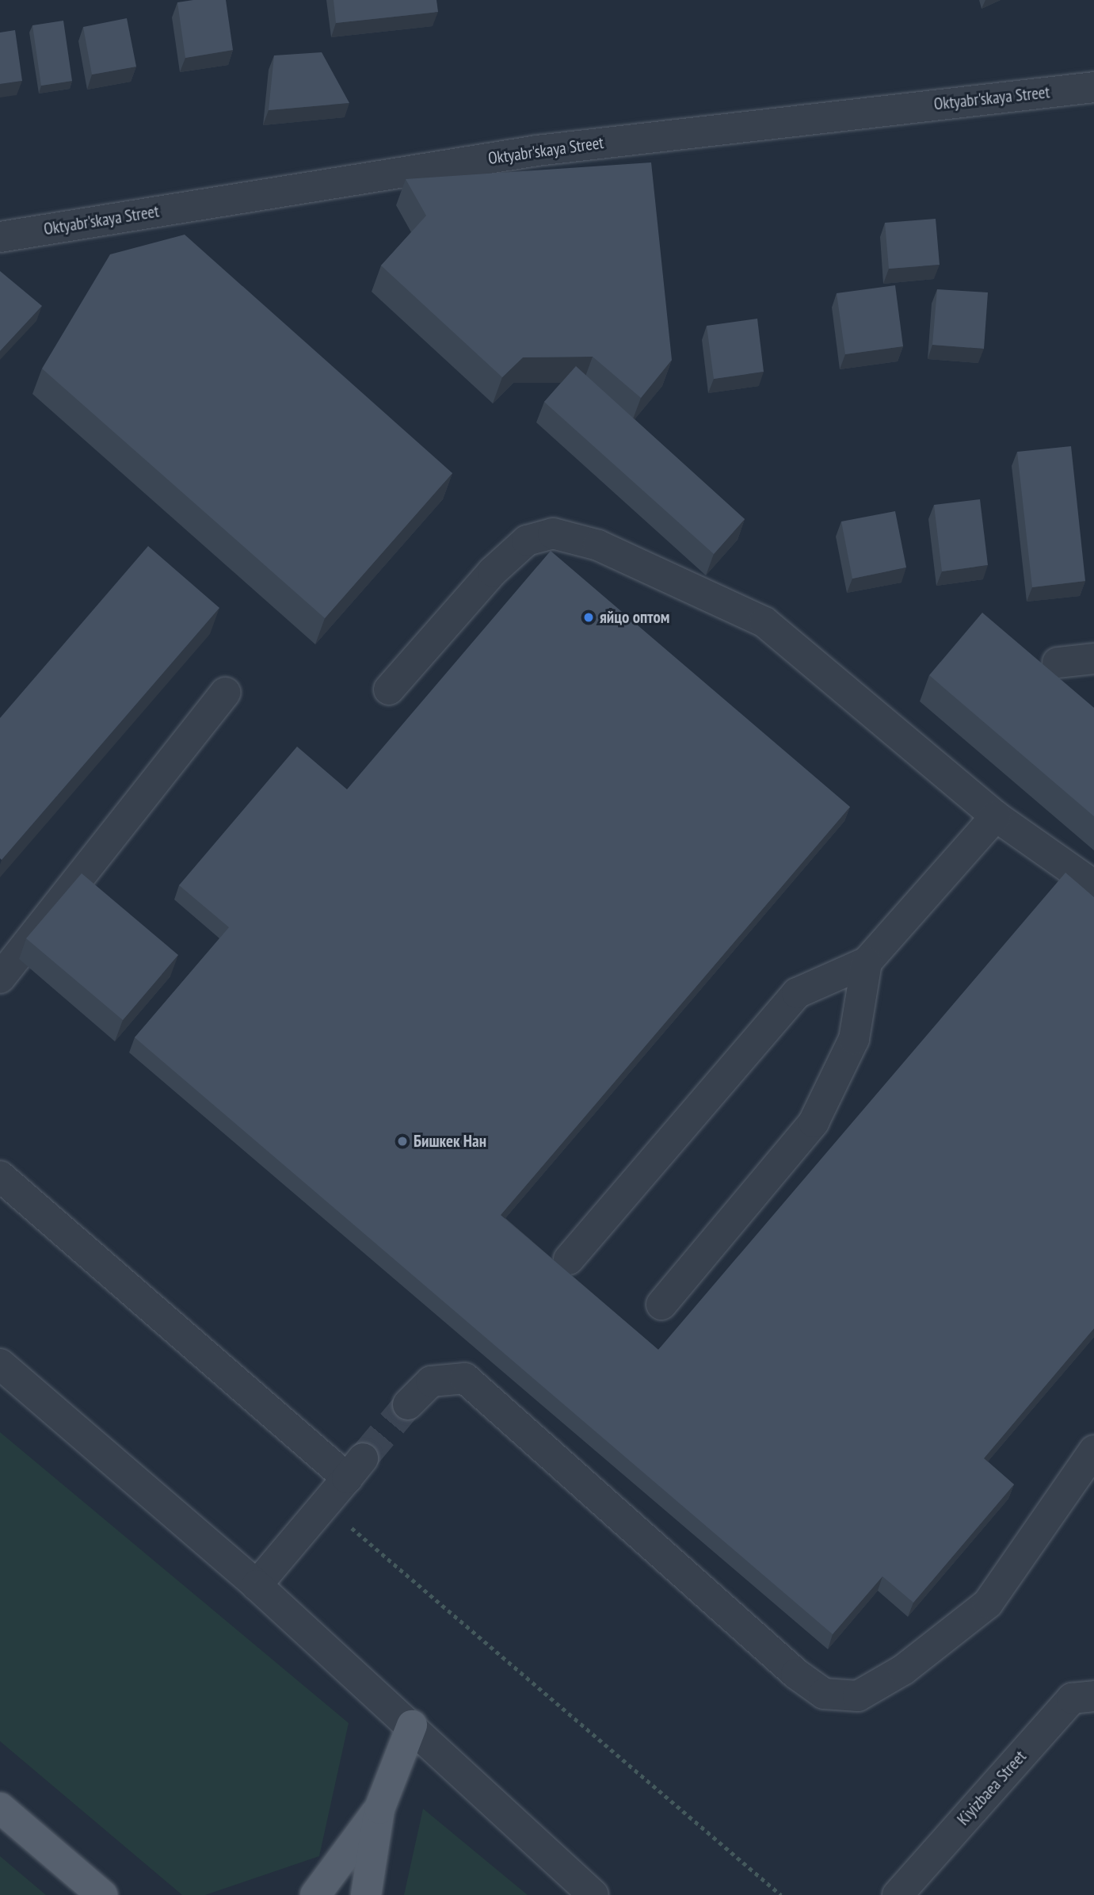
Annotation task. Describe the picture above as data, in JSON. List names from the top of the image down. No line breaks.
{"streets":{"street":["Oktyabr'skaya Street","Kiyizbaea Street"]},"places":["яйцо оптом","Бишкек Нан"]}
